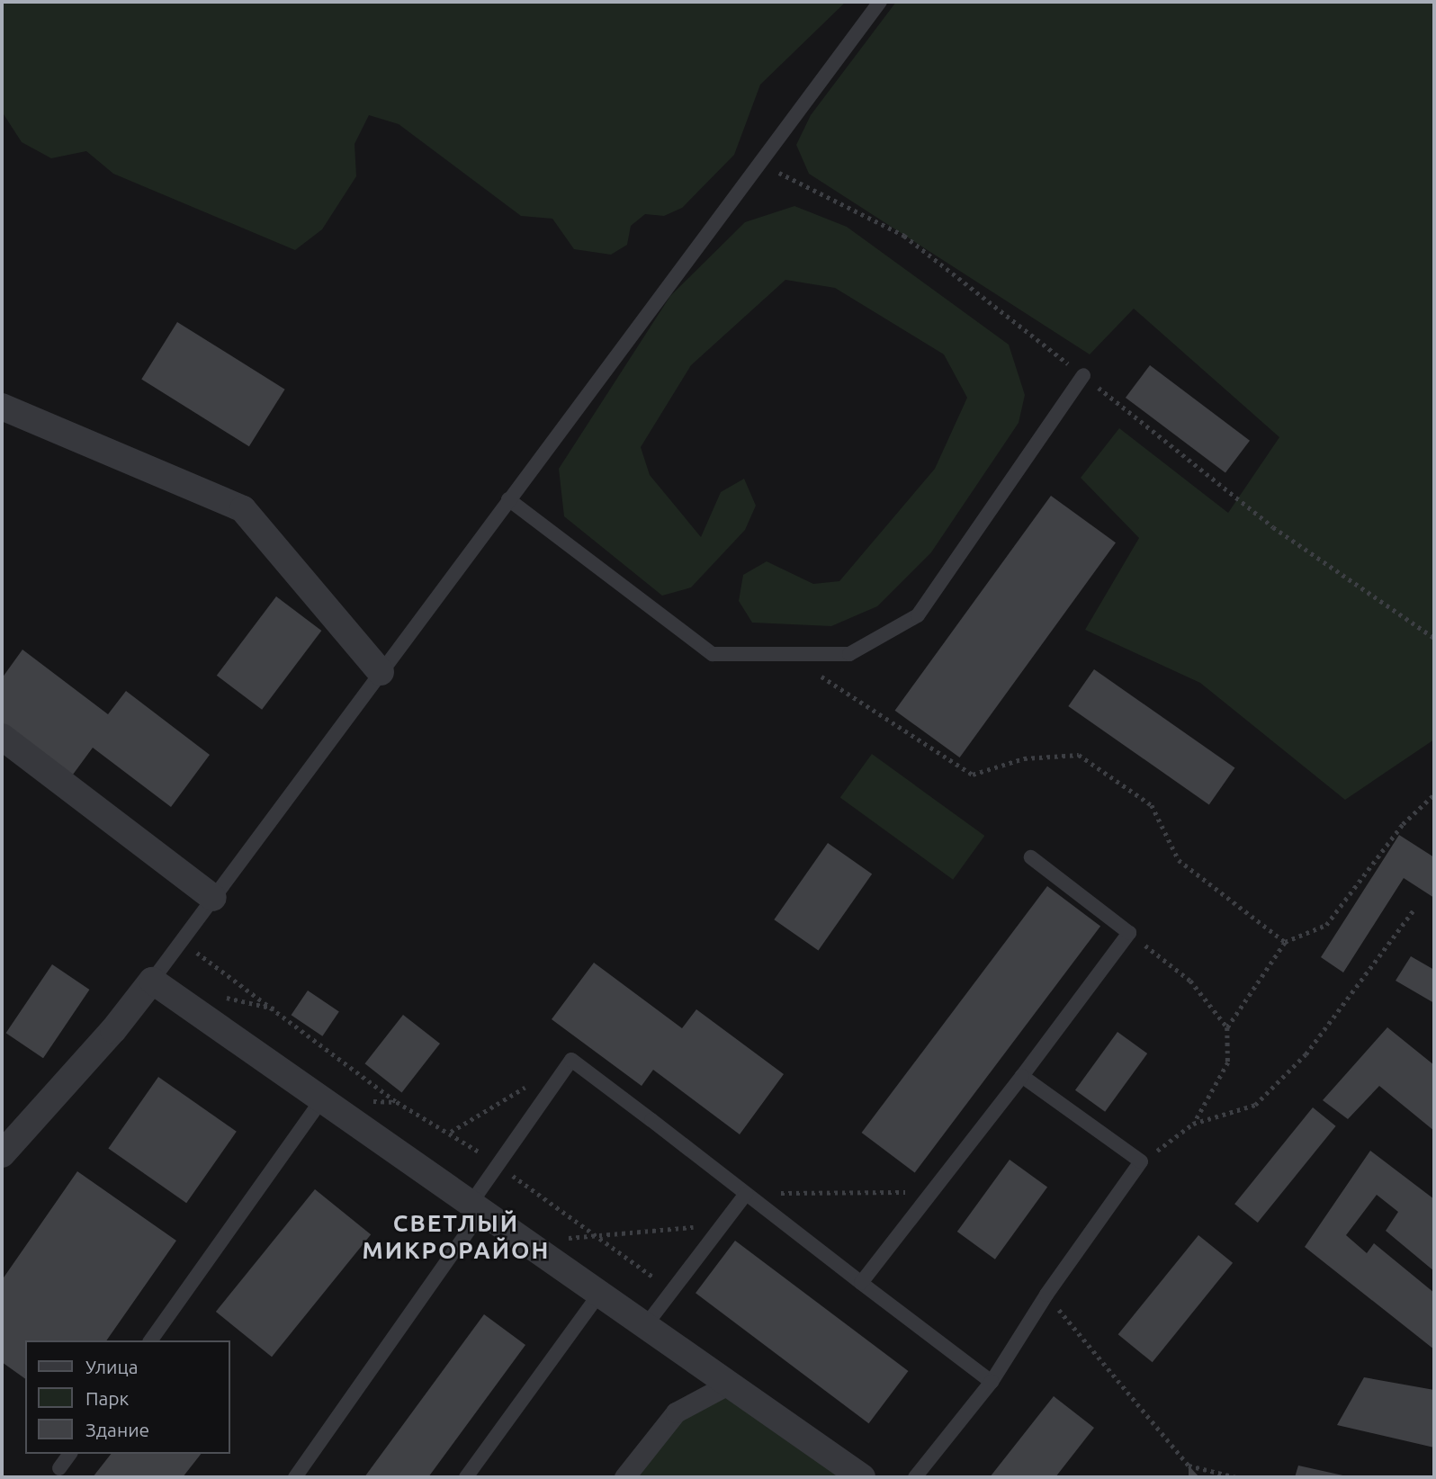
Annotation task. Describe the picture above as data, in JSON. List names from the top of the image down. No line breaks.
{"districts":["СВЕТЛЫЙ МИКРОРАЙОН"],"legend":["Улица","Парк","Здание"]}
